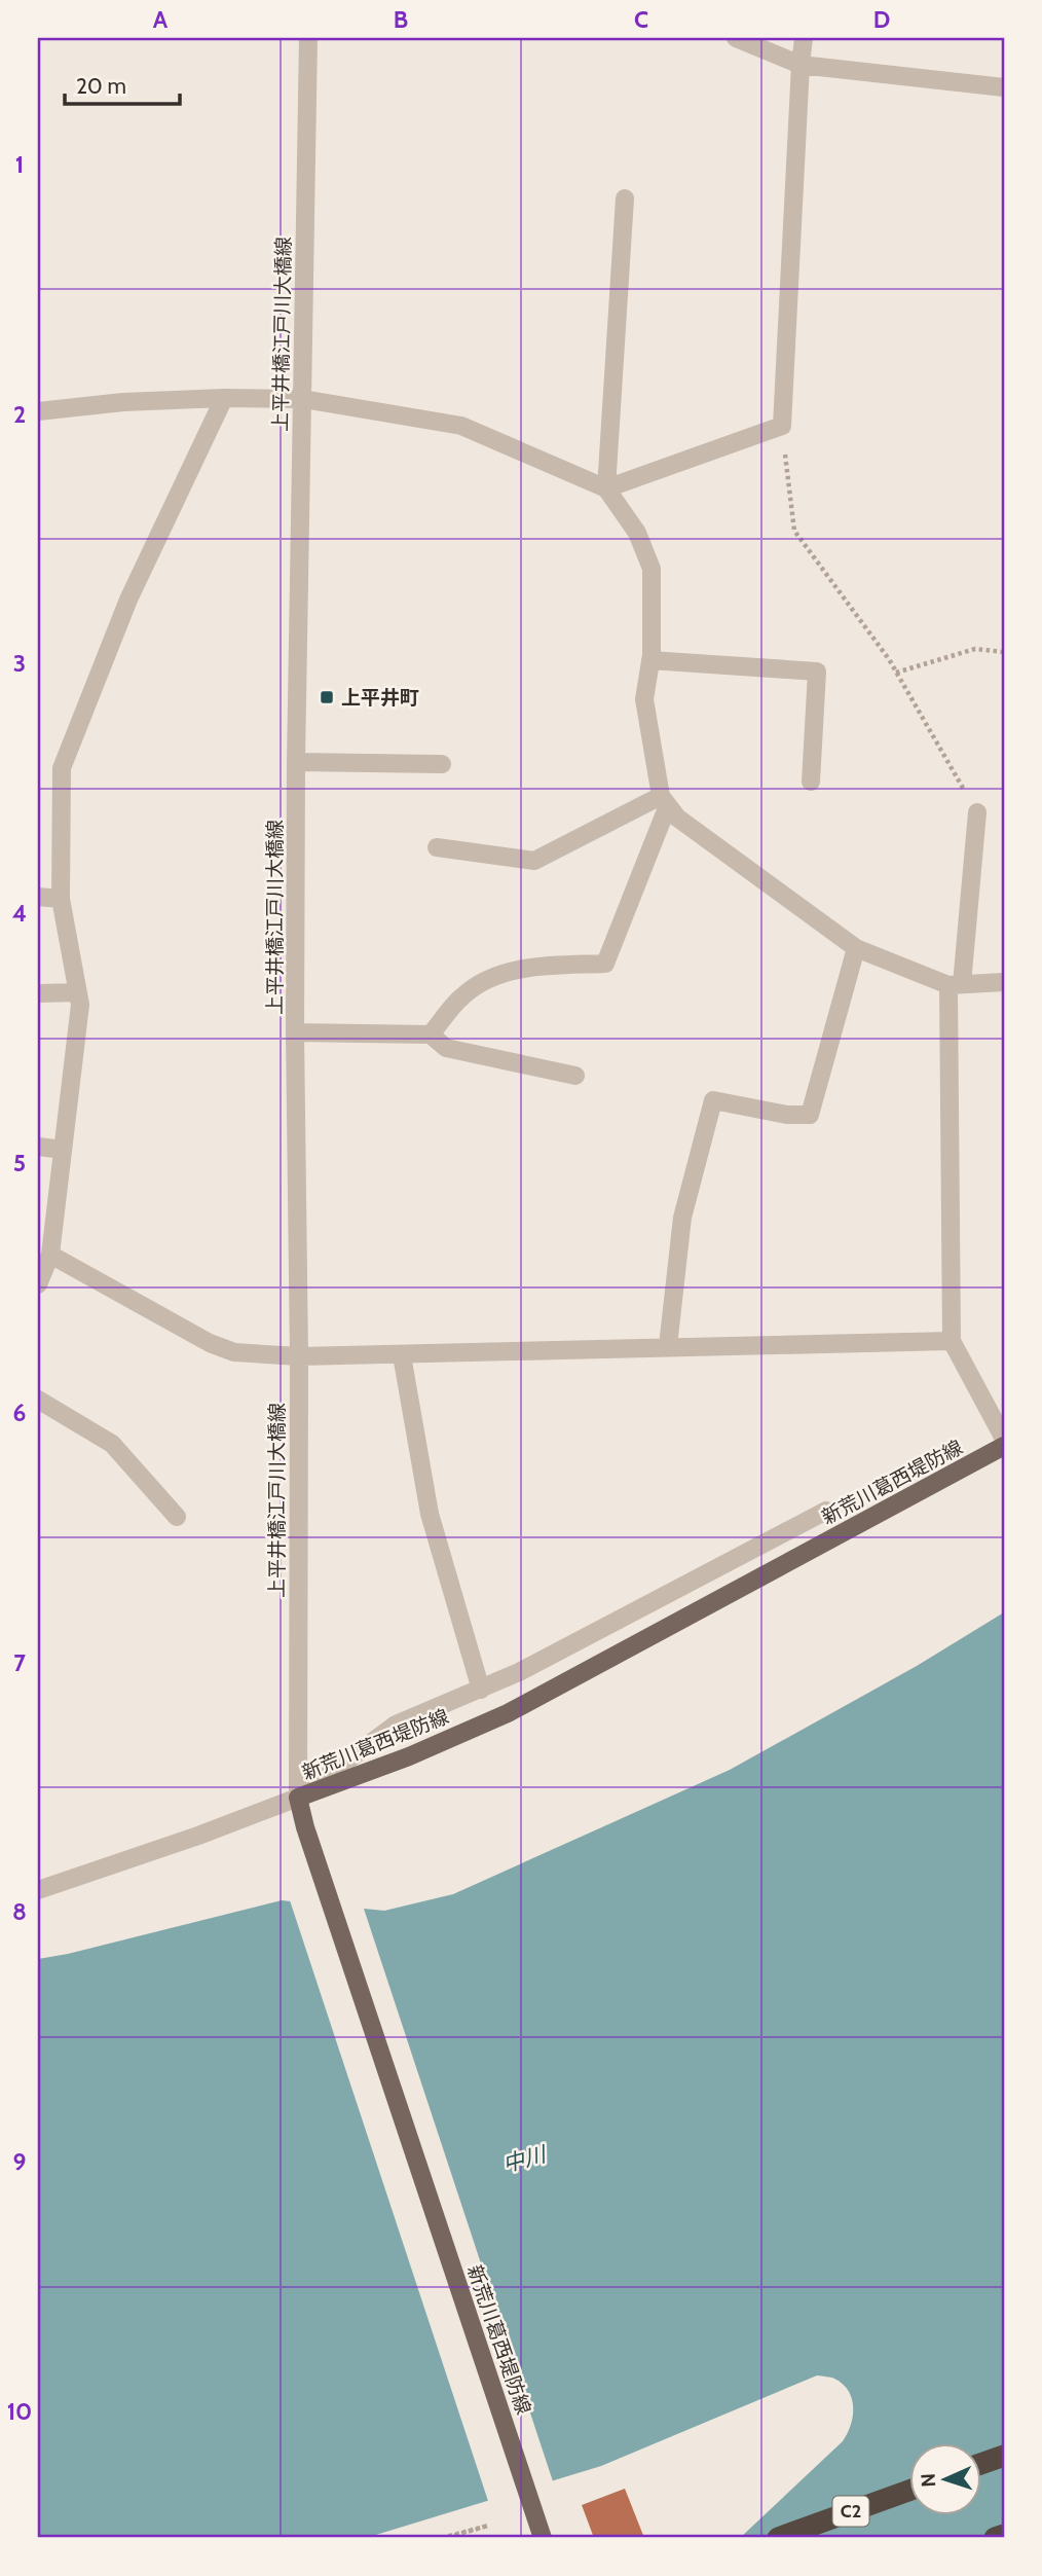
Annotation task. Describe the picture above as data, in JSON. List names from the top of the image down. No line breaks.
{"streets":{"highway":["C2"],"main road":["新荒川葛西堤防線"],"street":["上平井橋江戸川大橋線"]},"crossings":[["上平井橋江戸川大橋線","新荒川葛西堤防線"]],"water":["中川"],"places":{"transit":["上平井町"]},"scale_bar":"20 m","north":"left","grid":{"columns":["A","B","C","D"],"rows":["1","2","3","4","5","6","7","8","9","10"]}}
